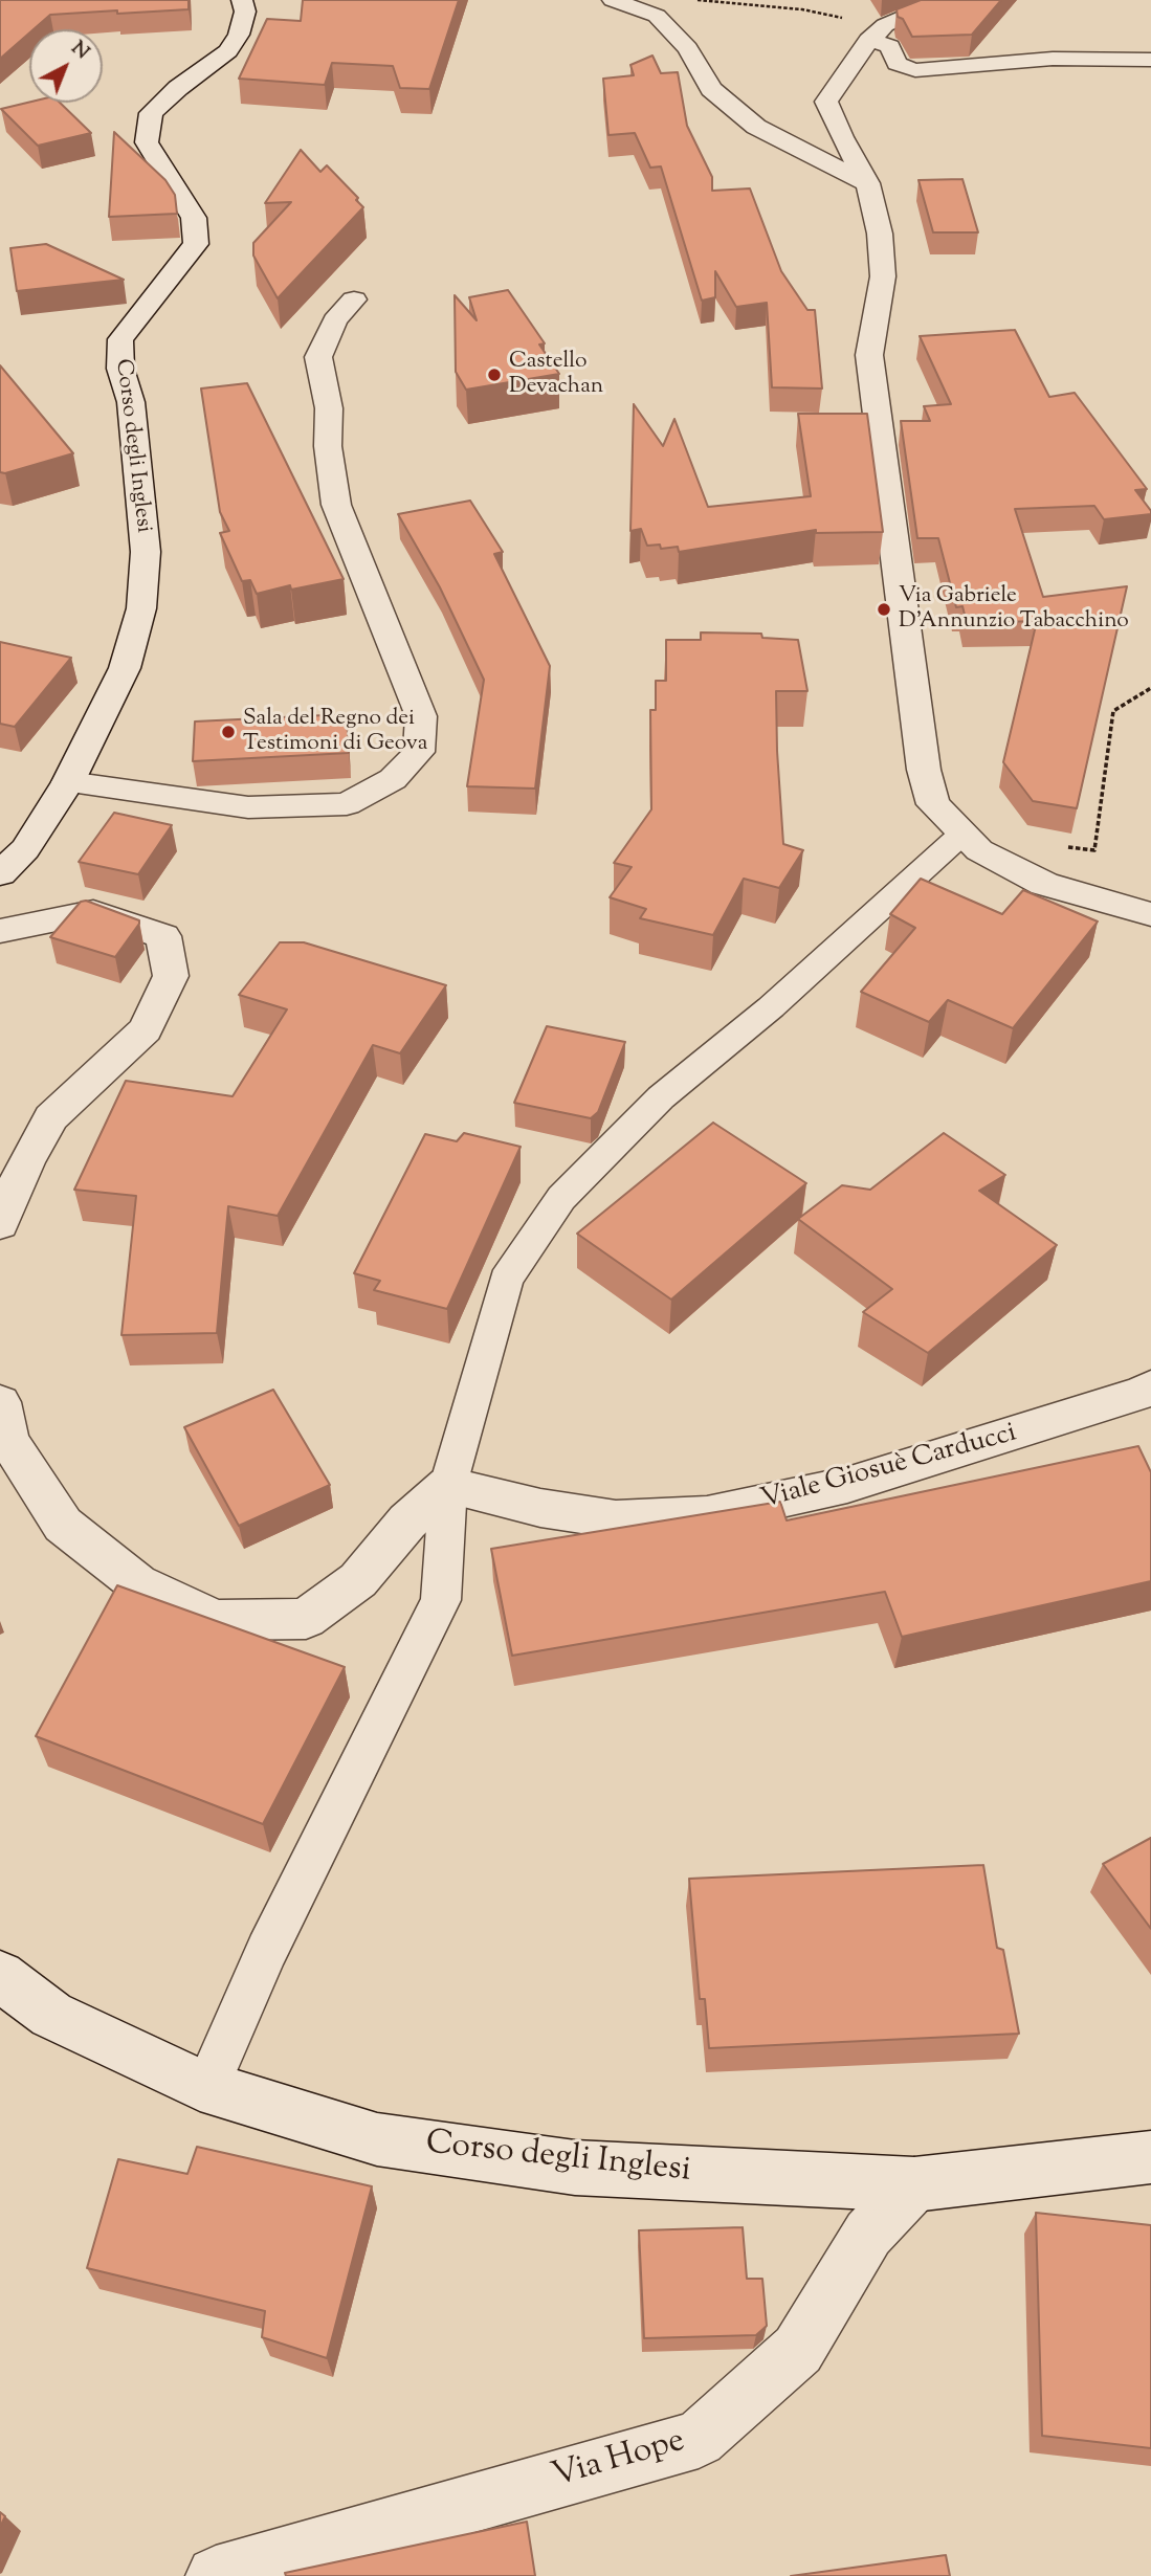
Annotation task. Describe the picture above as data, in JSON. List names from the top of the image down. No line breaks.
{"streets":{"street":["Corso degli Inglesi","Viale Giosuè Carducci","Via Hope"]},"crossings":[["Corso degli Inglesi","Via Hope"]],"places":["Castello Devachan","Via Gabriele D'Annunzio Tabacchino","Sala del Regno dei Testimoni di Geova"],"north":"top right"}
